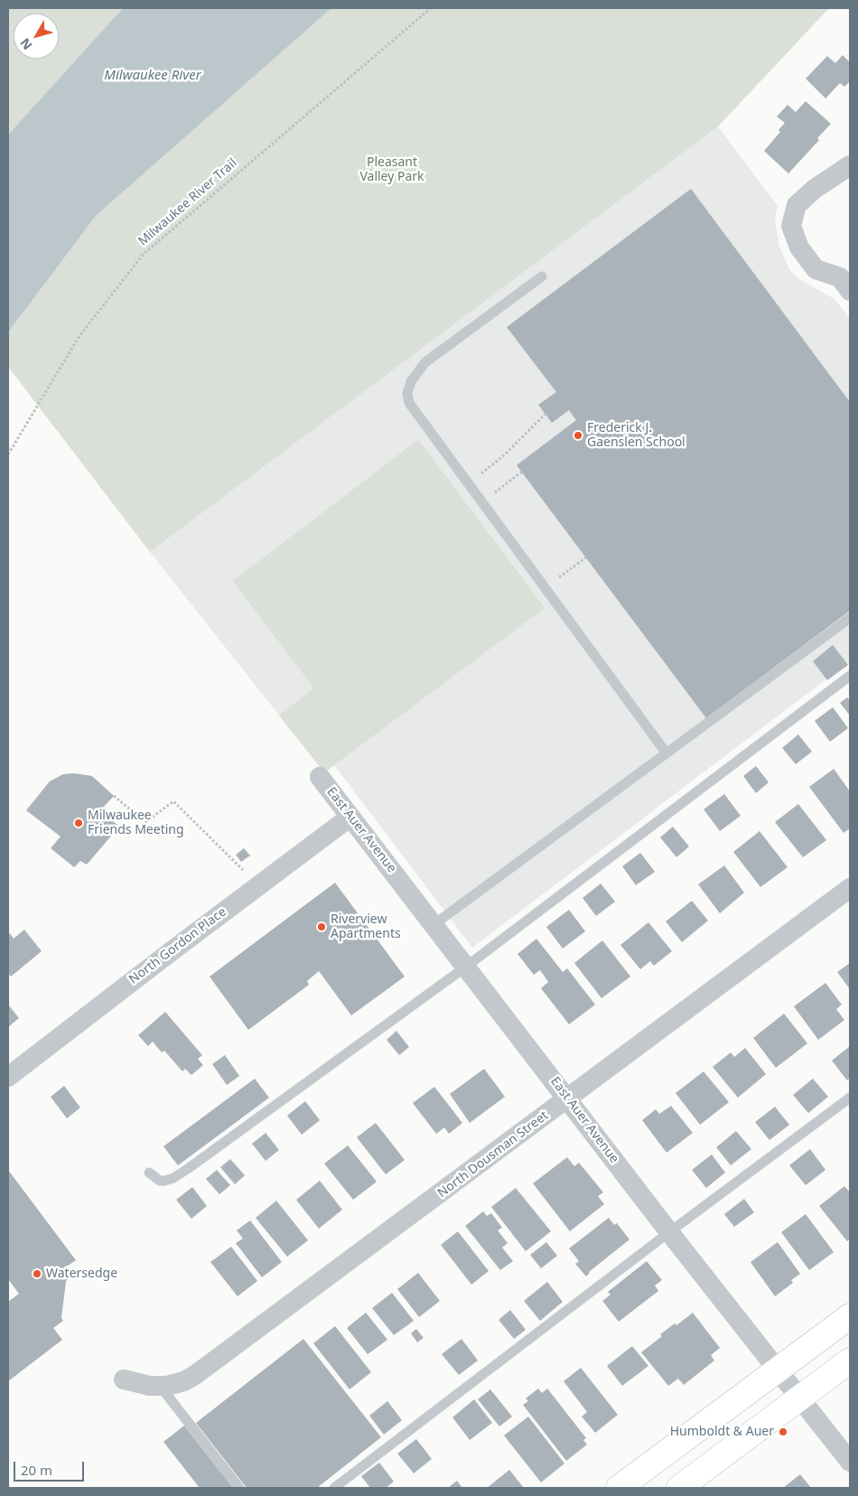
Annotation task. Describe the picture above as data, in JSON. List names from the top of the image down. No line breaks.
{"streets":{"street":["East Auer Avenue","North Gordon Place","North Dousman Street"],"path":["Milwaukee River Trail"]},"crossings":[["East Auer Avenue","North Gordon Place"],["East Auer Avenue","North Dousman Street"]],"water":["Milwaukee River"],"parks":["Pleasant Valley Park"],"places":["Frederick J. Gaenslen School","Milwaukee Friends Meeting","Riverview Apartments","Watersedge","Humboldt & Auer"],"scale_bar":"20 m","north":"bottom left"}
